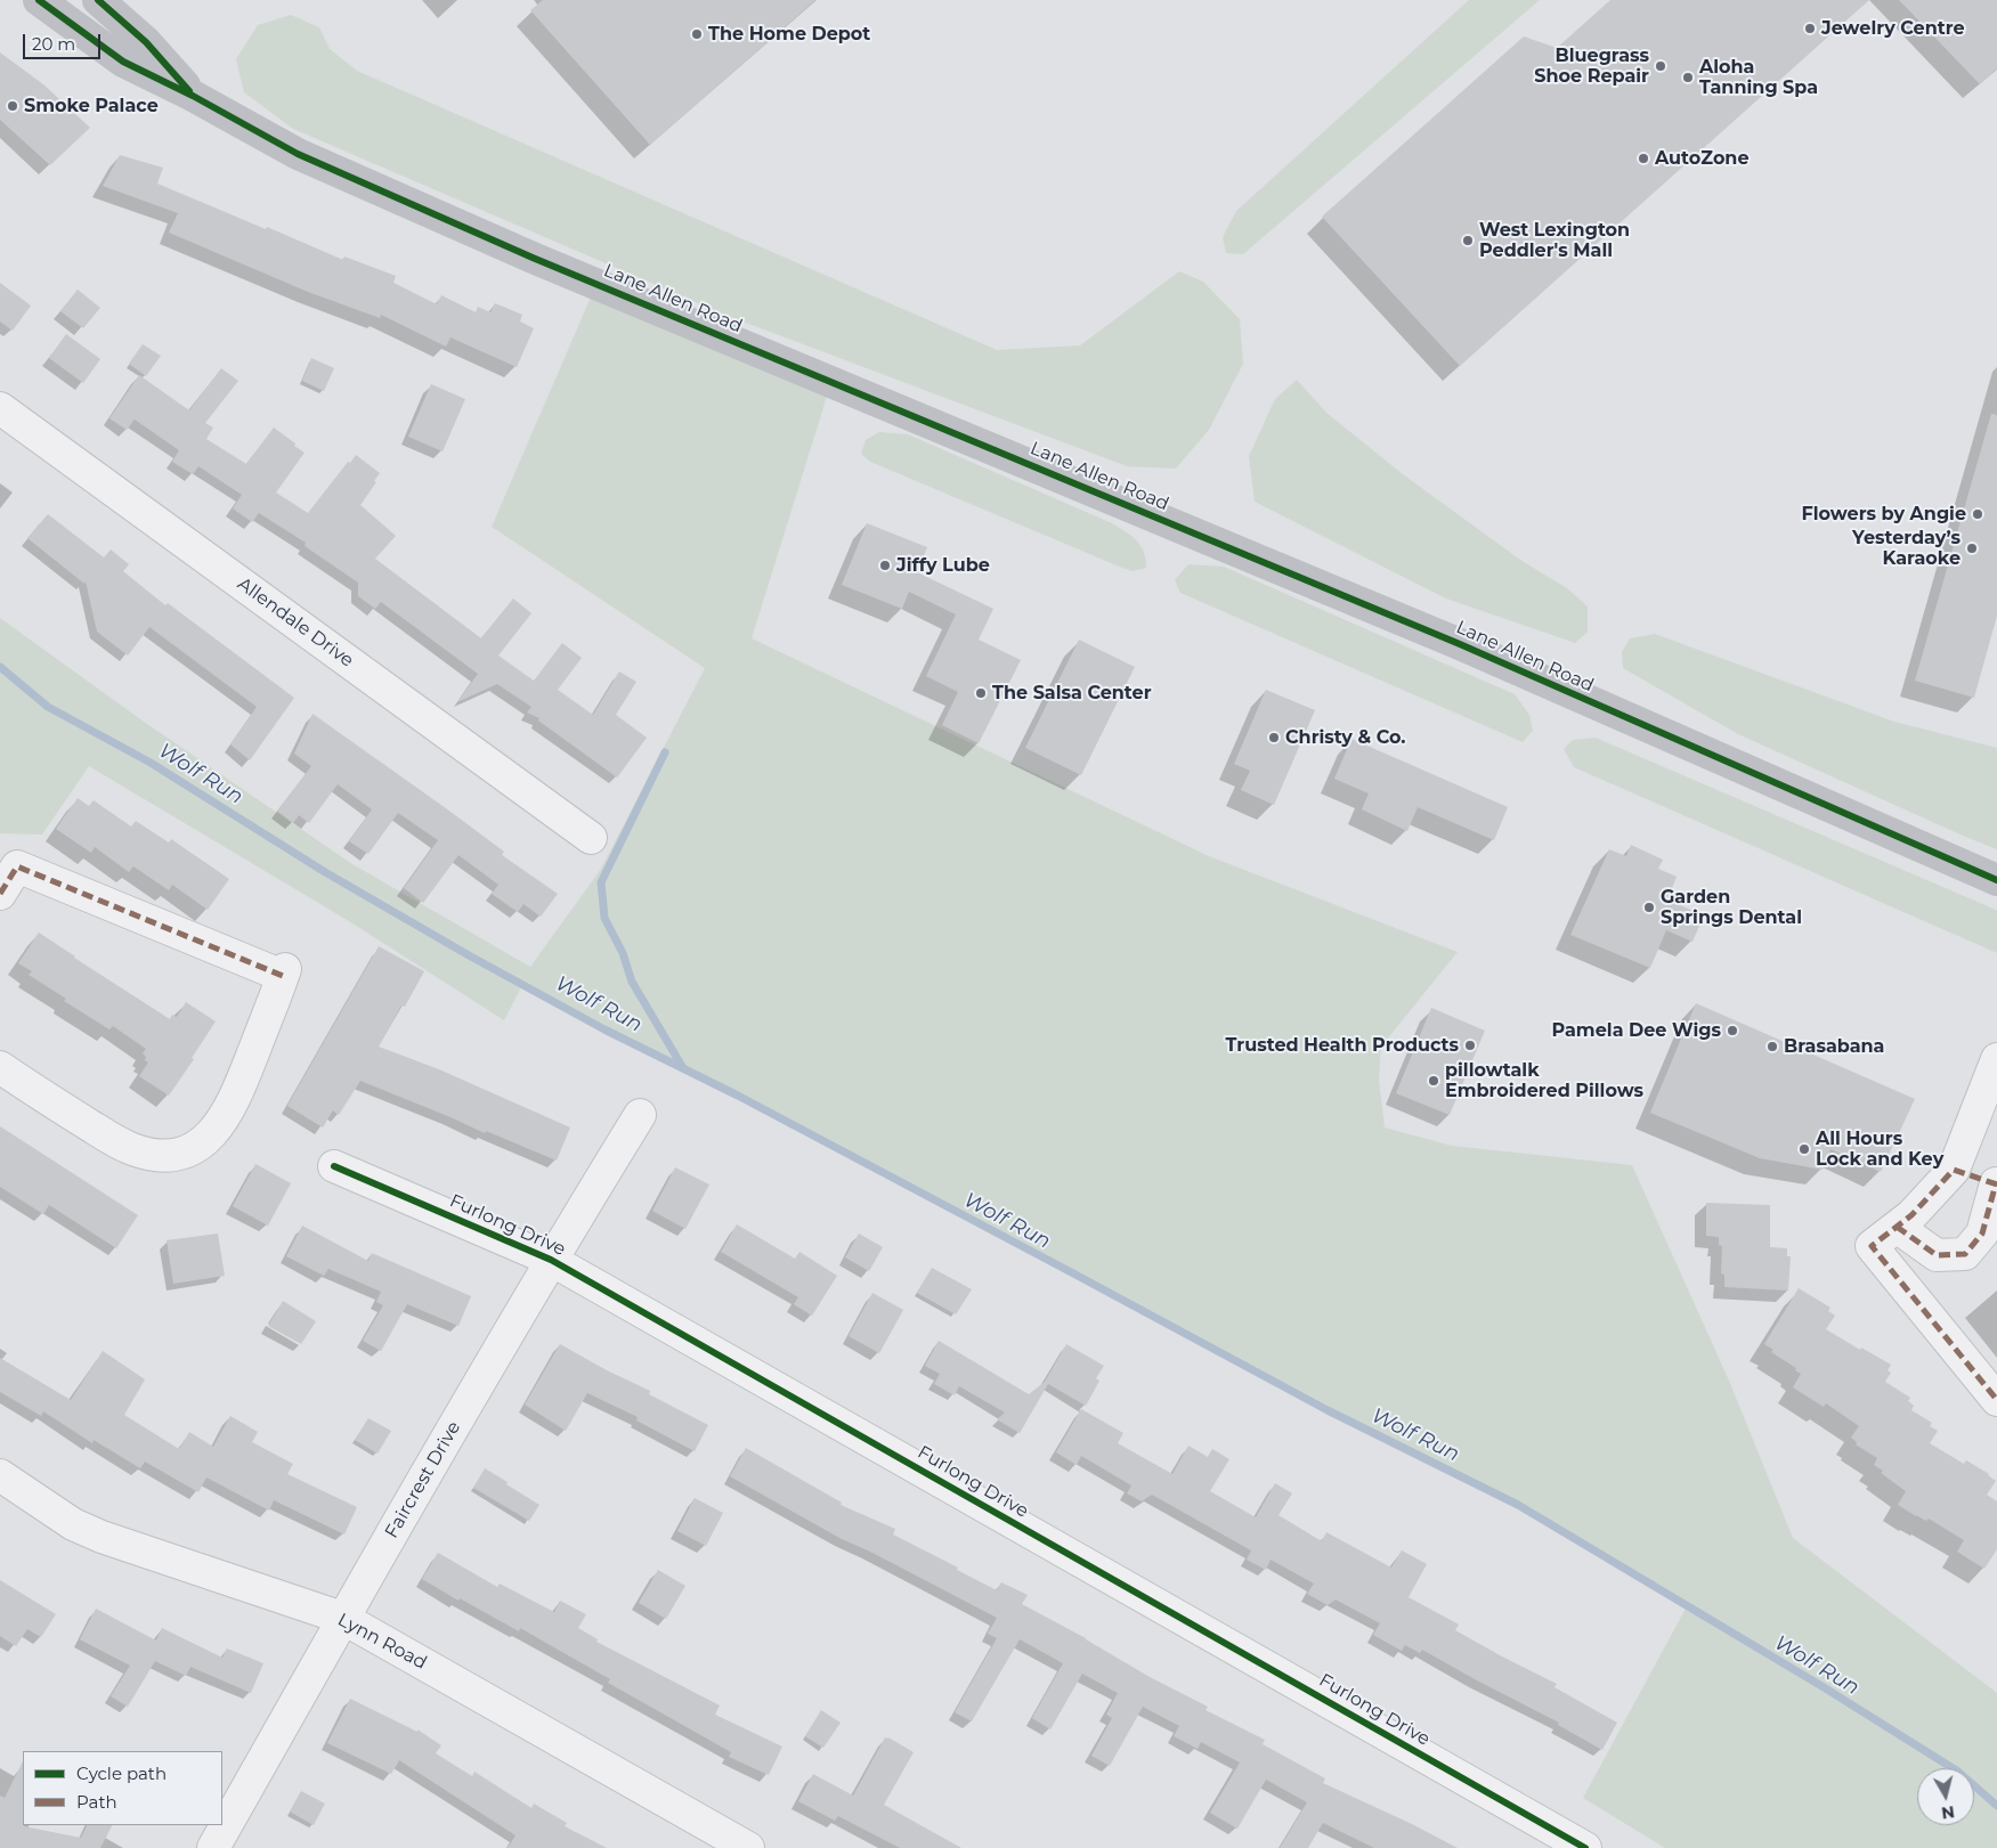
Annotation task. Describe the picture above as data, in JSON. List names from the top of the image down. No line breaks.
{"streets":{"main road":["Lane Allen Road"],"street":["Allendale Drive","Furlong Drive","Faircrest Drive","Lynn Road"]},"crossings":[["Furlong Drive","Faircrest Drive"],["Faircrest Drive","Lynn Road"]],"water":["Wolf Run"],"places":["Jewelry Centre","The Home Depot","Bluegrass Shoe Repair","Aloha Tanning Spa","Smoke Palace","AutoZone","West Lexington Peddler's Mall","Flowers by Angie","Yesterday’s Karaoke","Jiffy Lube","The Salsa Center","Christy & Co.","Garden Springs Dental","Pamela Dee Wigs","Trusted Health Products","Brasabana","pillowtalk Embroidered Pillows","All Hours Lock and Key"],"legend":["Cycle path","Path"],"scale_bar":"20 m","north":"bottom"}
